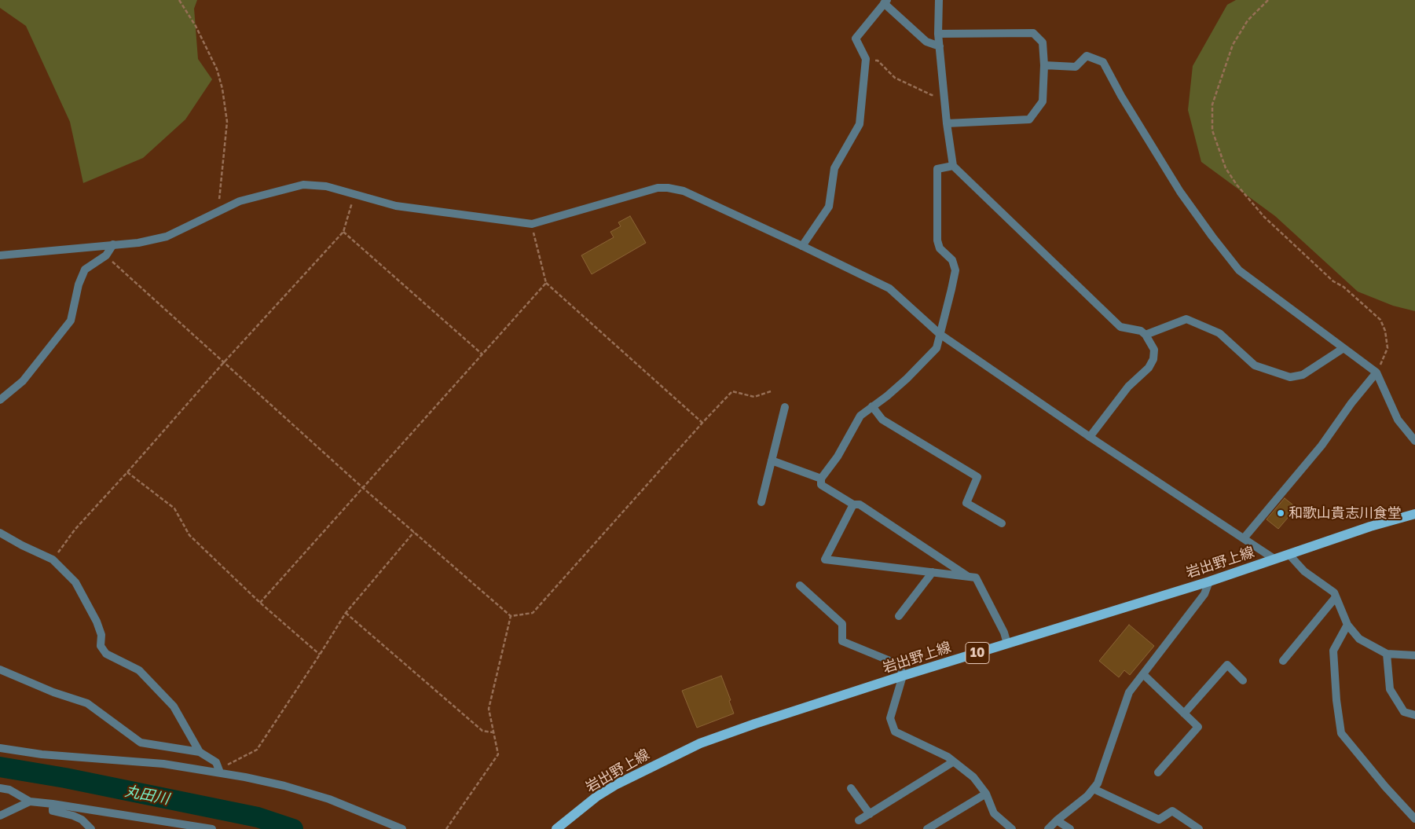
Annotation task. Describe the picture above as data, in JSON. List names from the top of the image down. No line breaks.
{"streets":{"main road":["岩出野上線","10"]},"water":["丸田川"],"places":["和歌山貴志川食堂"]}
